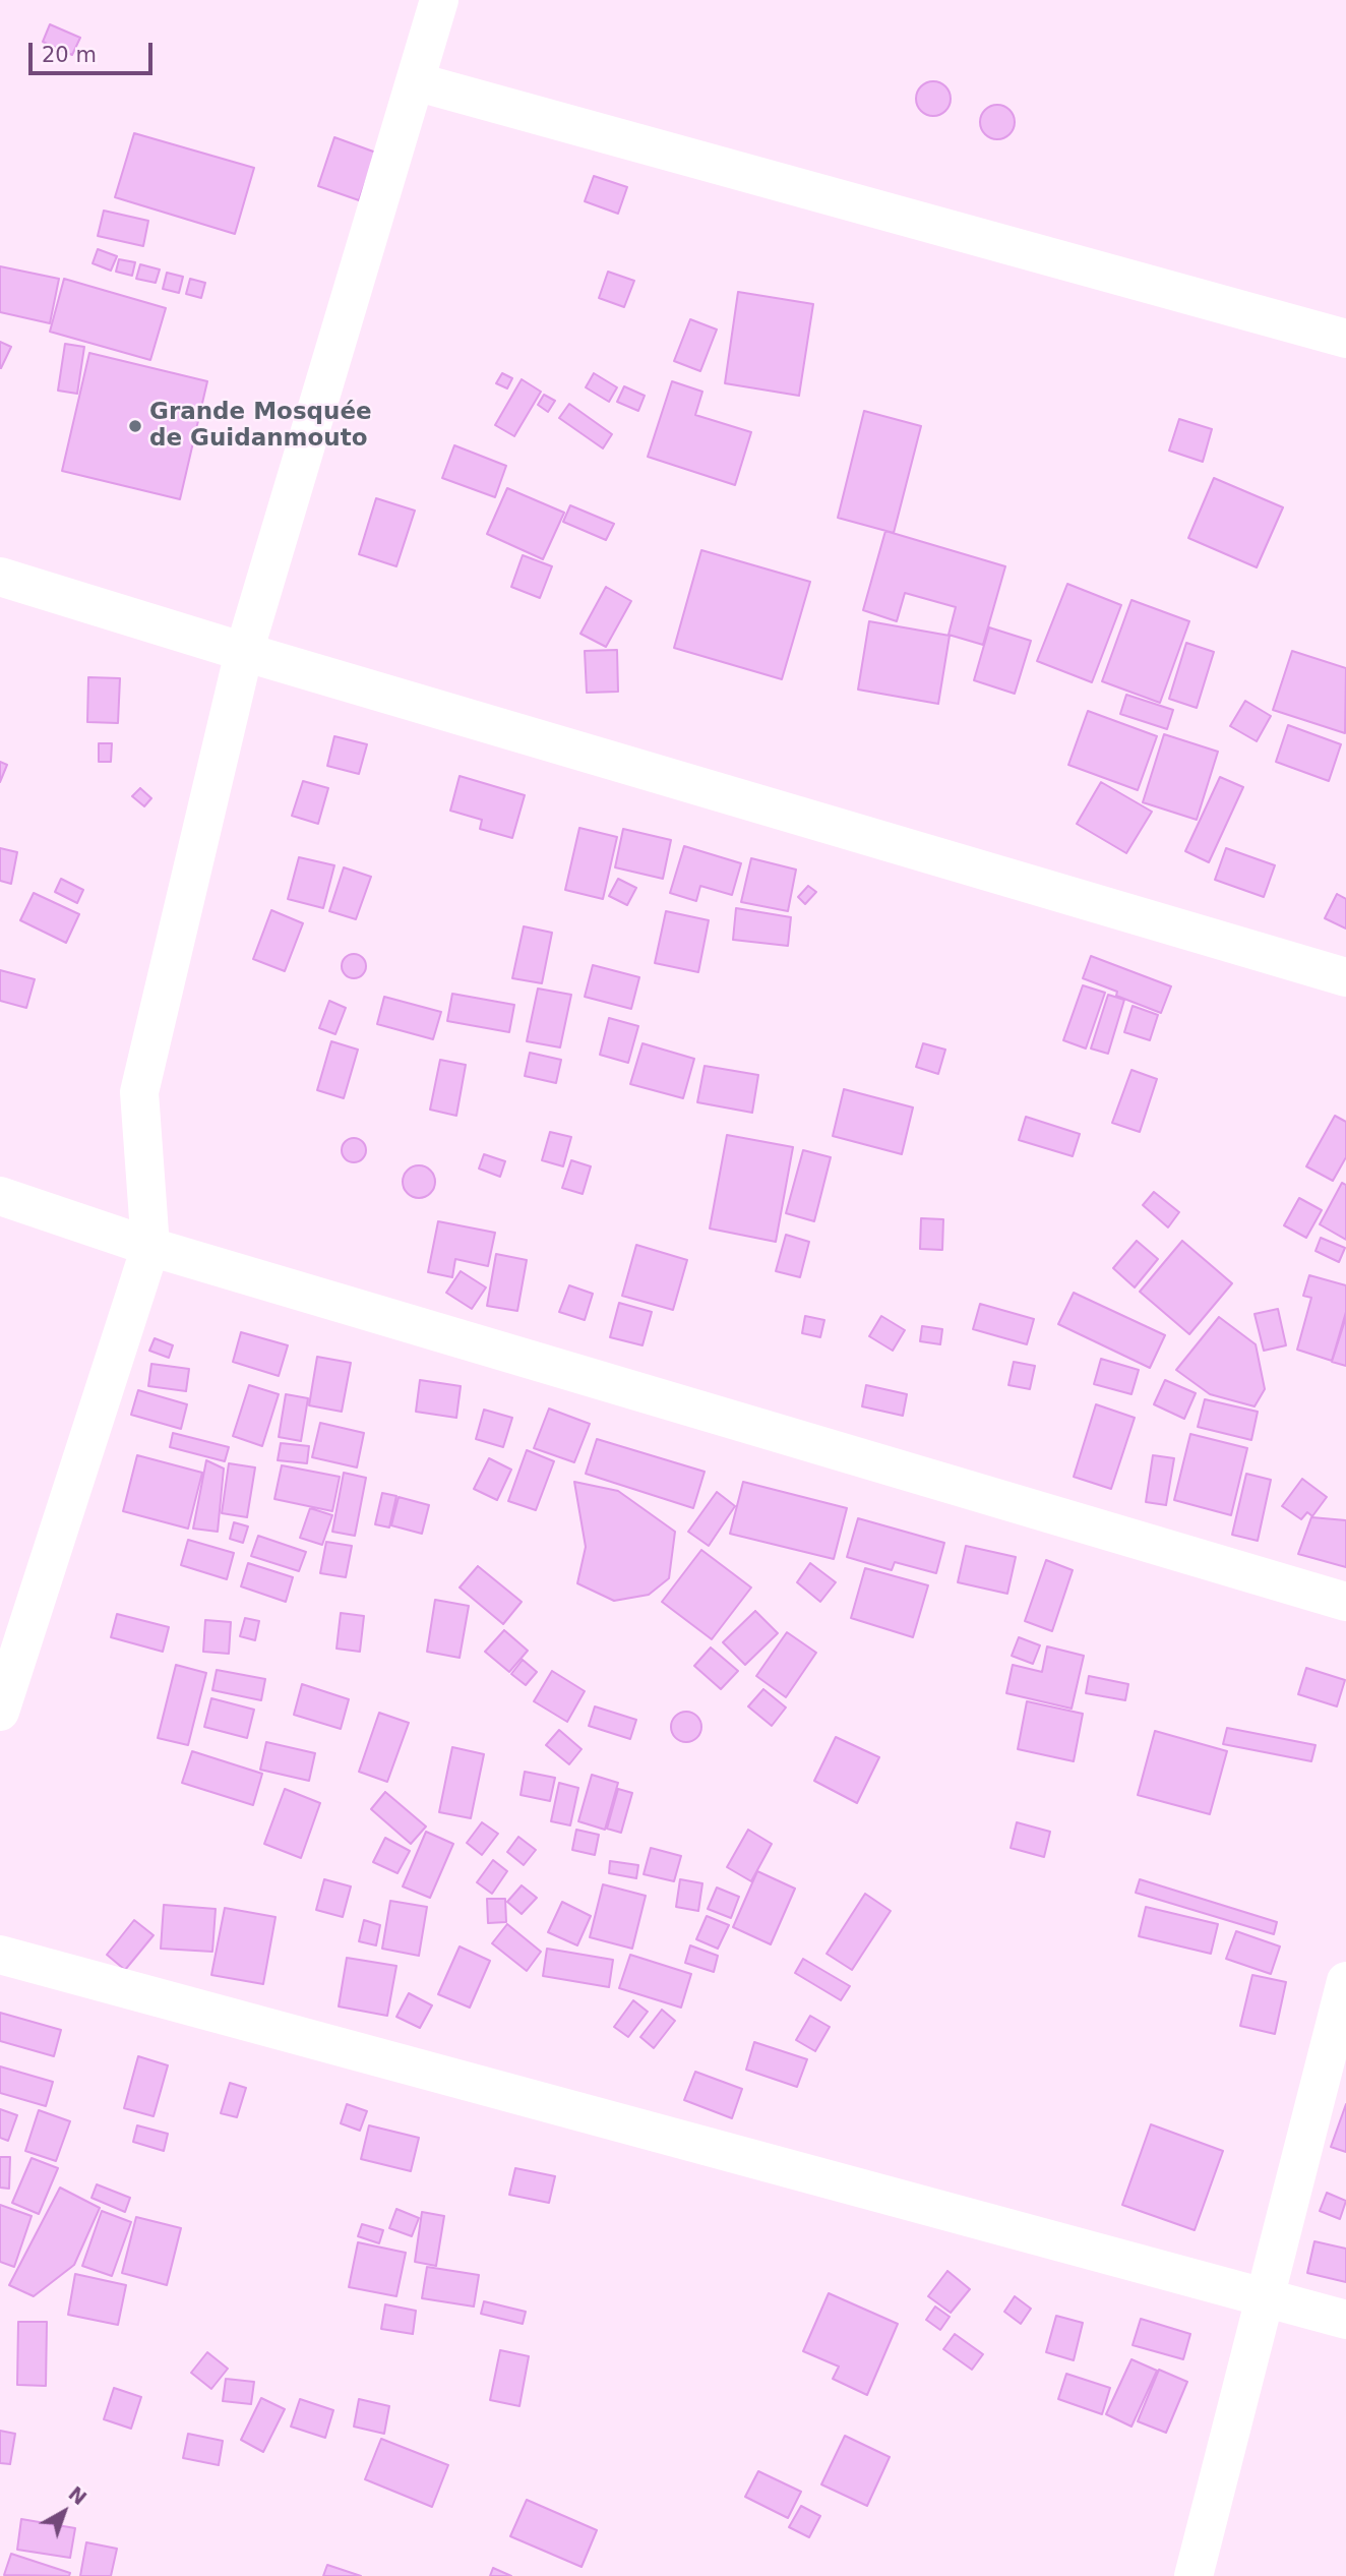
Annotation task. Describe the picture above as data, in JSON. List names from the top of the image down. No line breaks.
{"places":["Grande Mosquée de Guidanmouto"],"scale_bar":"20 m","north":"top right"}
